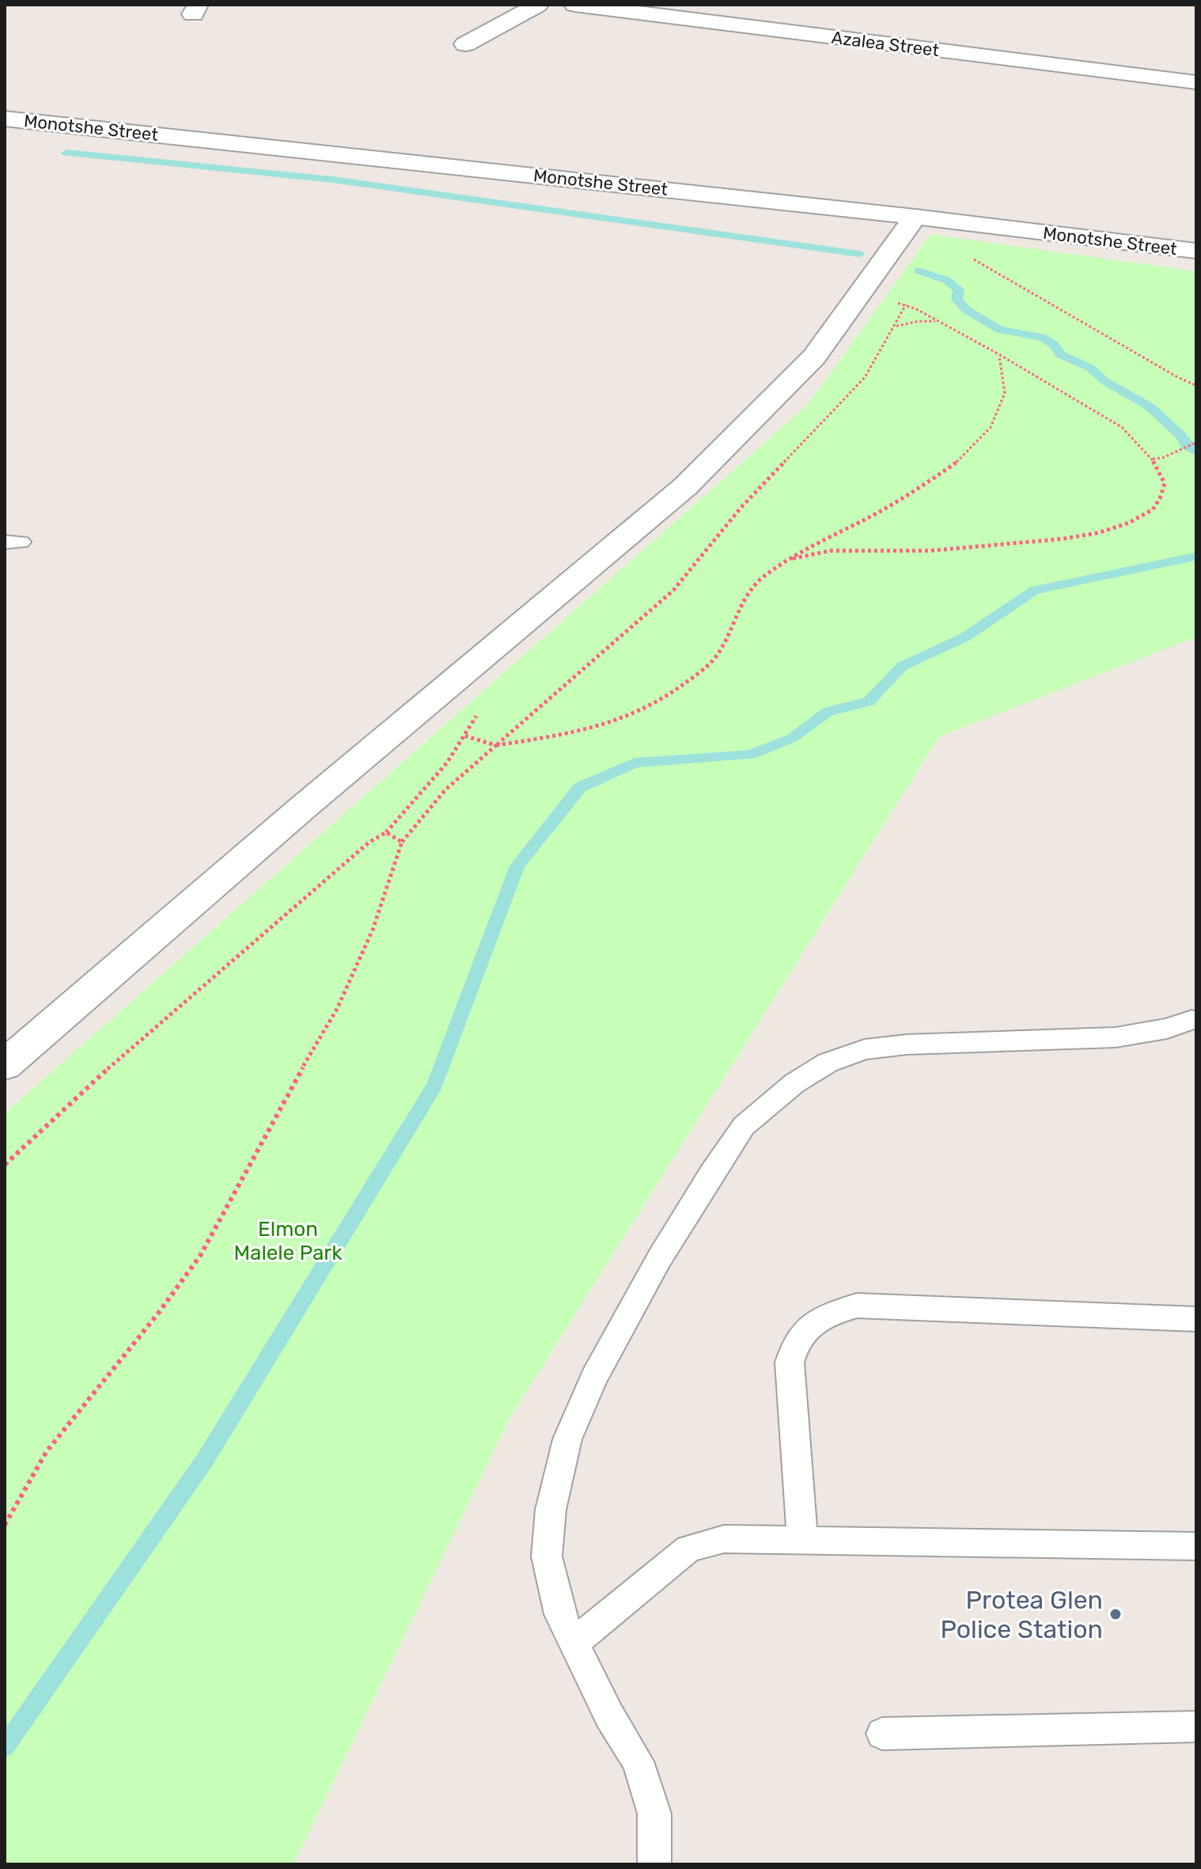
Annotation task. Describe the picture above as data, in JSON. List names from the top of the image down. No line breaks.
{"streets":{"street":["Azalea Street","Monotshe Street"]},"parks":["Elmon Malele Park"],"places":["Protea Glen Police Station"]}
